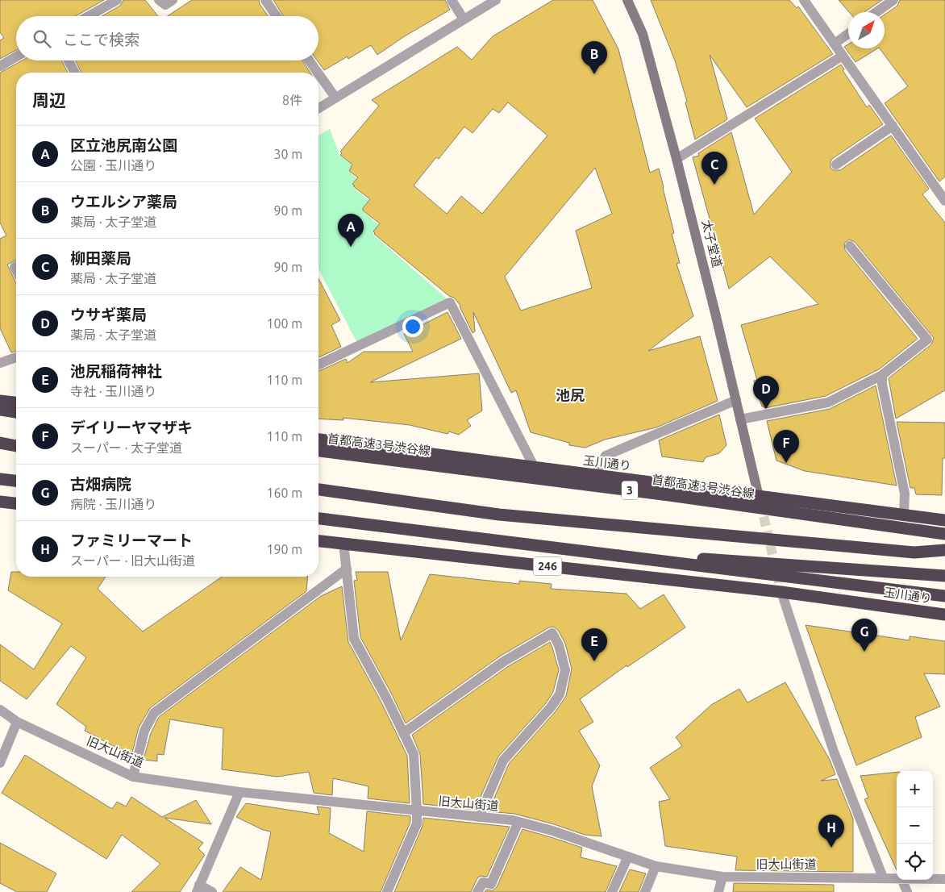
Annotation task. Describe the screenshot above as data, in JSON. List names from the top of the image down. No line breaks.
{"streets":{"highway":["首都高速3号渋谷線","玉川通り","3","246"],"street":["太子堂道","旧大山街道"]},"crossings":[["太子堂道","玉川通り"]],"districts":["池尻"],"north":"top right","page":{"search":"ここで検索","pins":["B","C","A","D","F","G","E","H"],"heading":["周辺","8件"],"list":[{"mark":"A","name":"区立池尻南公園","note":"公園 · 玉川通り","value":"30 m"},{"mark":"B","name":"ウエルシア薬局","note":"薬局 · 太子堂道","value":"90 m"},{"mark":"C","name":"柳田薬局","note":"薬局 · 太子堂道","value":"90 m"},{"mark":"D","name":"ウサギ薬局","note":"薬局 · 太子堂道","value":"100 m"},{"mark":"E","name":"池尻稲荷神社","note":"寺社 · 玉川通り","value":"110 m"},{"mark":"F","name":"デイリーヤマザキ","note":"スーパー · 太子堂道","value":"110 m"},{"mark":"G","name":"古畑病院","note":"病院 · 玉川通り","value":"160 m"},{"mark":"H","name":"ファミリーマート","note":"スーパー · 旧大山街道","value":"190 m"}],"map_buttons":["+","−"]}}
